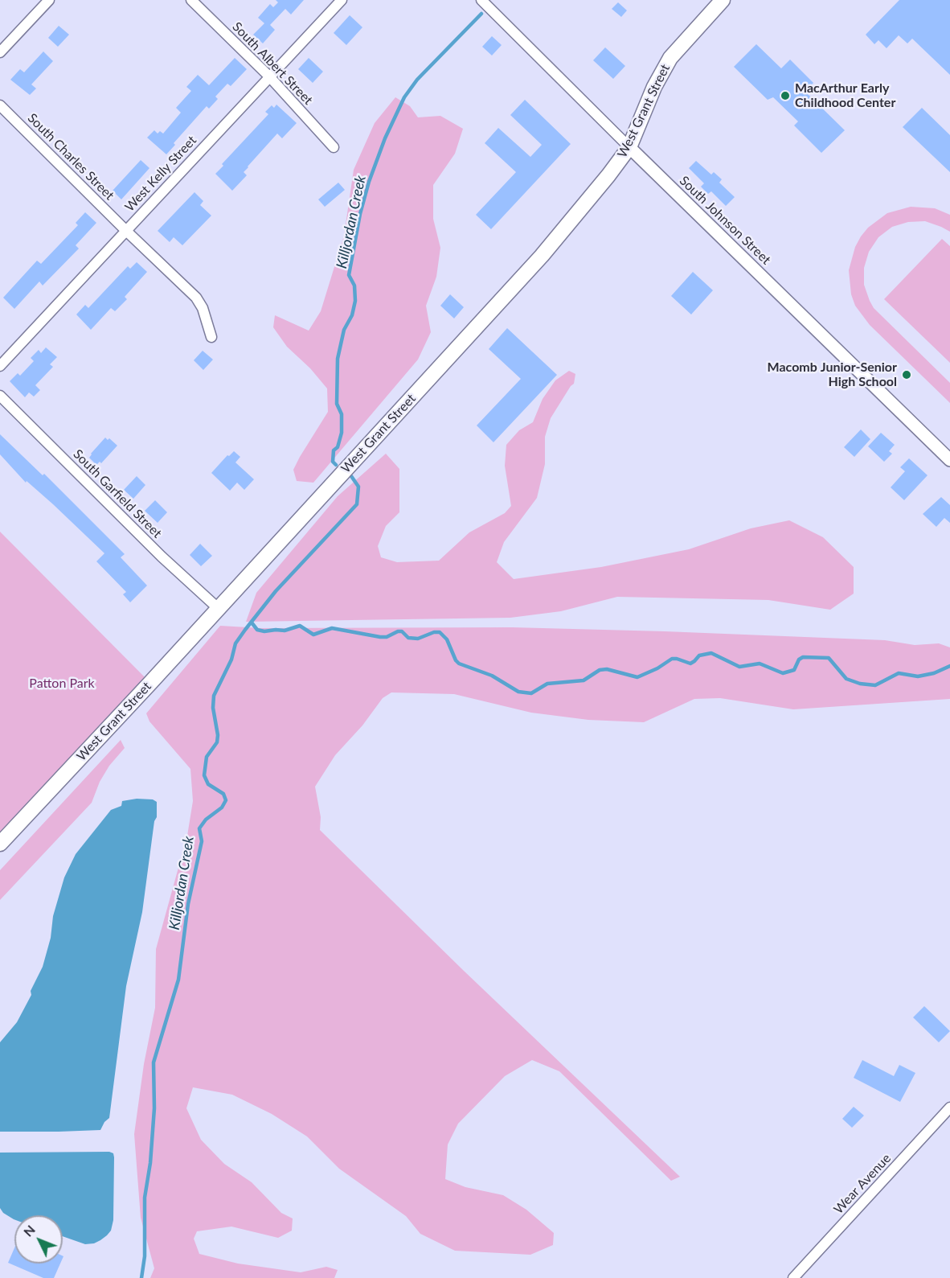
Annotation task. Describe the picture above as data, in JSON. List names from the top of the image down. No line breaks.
{"streets":{"main road":["West Grant Street"],"street":["South Albert Street","South Charles Street","West Kelly Street","South Johnson Street","South Garfield Street","Wear Avenue"]},"crossings":[["South Albert Street","West Kelly Street"],["West Grant Street","South Johnson Street"],["West Grant Street","South Garfield Street"],["South Charles Street","West Kelly Street"]],"water":["Killjordan Creek"],"parks":["Patton Park"],"places":["MacArthur Early Childhood Center","Macomb Junior-Senior High School"],"north":"top left"}
